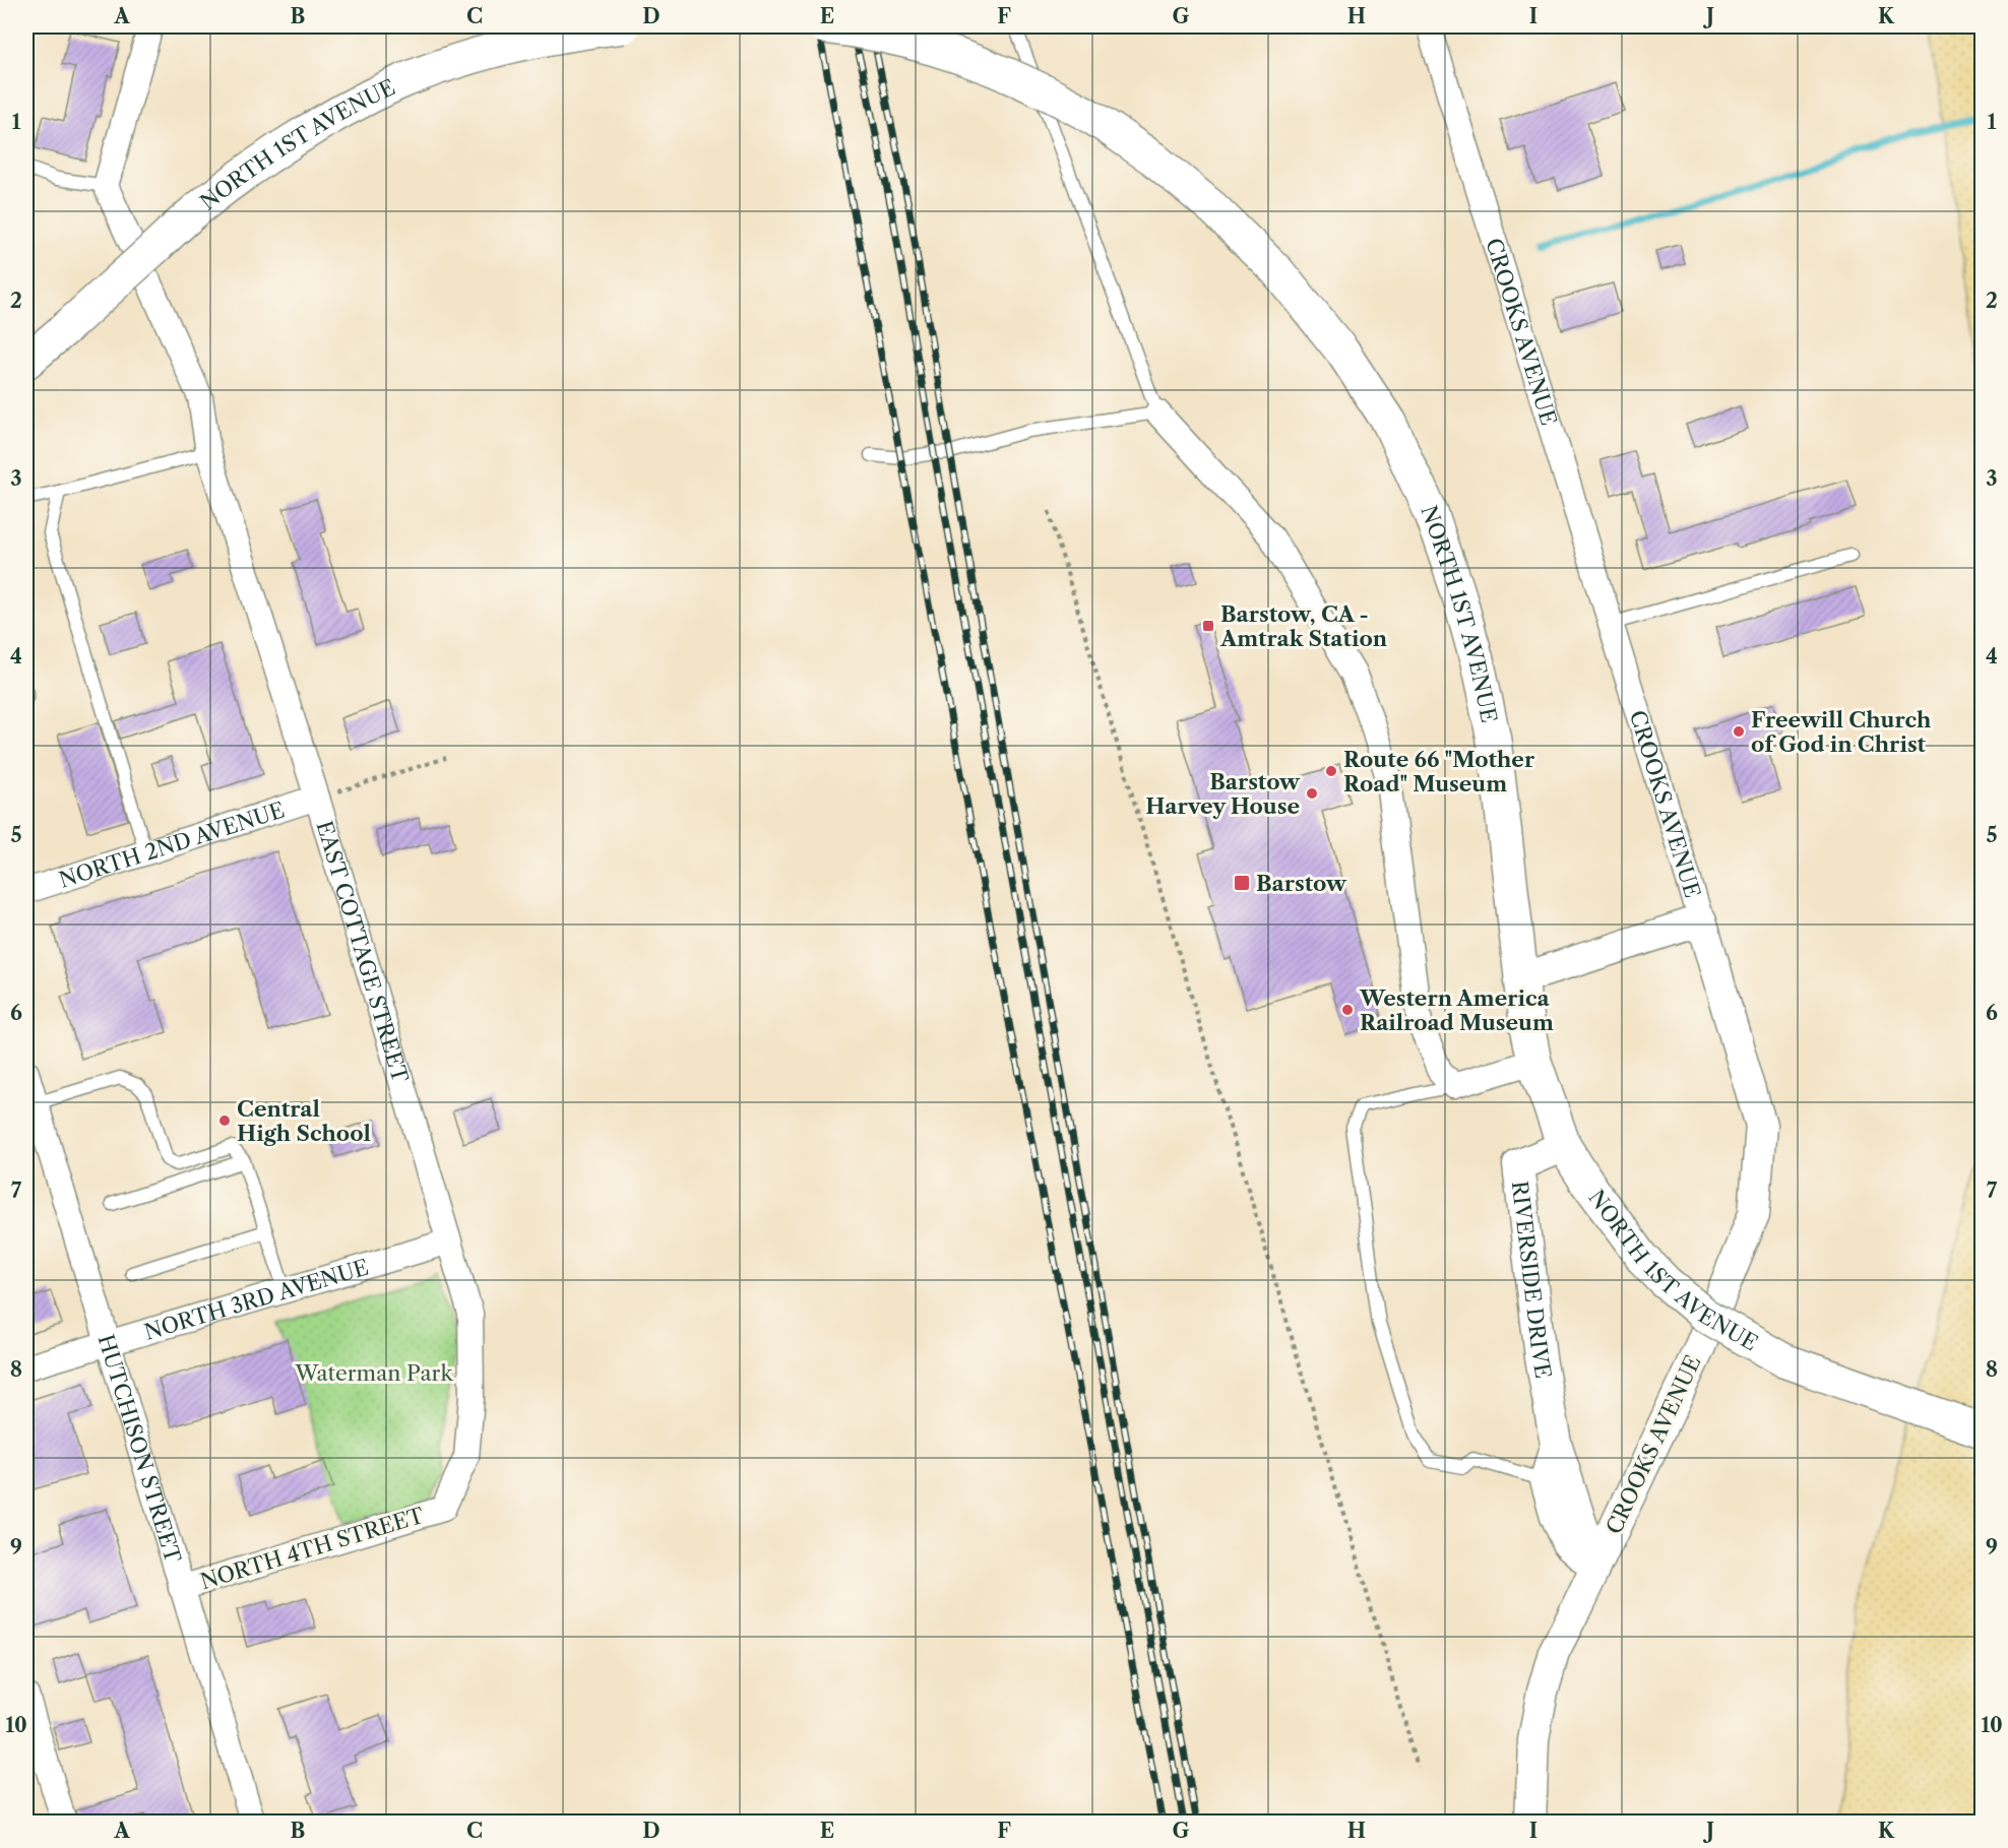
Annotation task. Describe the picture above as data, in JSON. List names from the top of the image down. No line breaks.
{"streets":{"main road":["NORTH 1ST AVENUE"],"street":["CROOKS AVENUE","NORTH 2ND AVENUE","EAST COTTAGE STREET","RIVERSIDE DRIVE","NORTH 3RD AVENUE","HUTCHISON STREET","NORTH 4TH STREET"]},"crossings":[["NORTH 1ST AVENUE","RIVERSIDE DRIVE"],["CROOKS AVENUE","RIVERSIDE DRIVE"],["NORTH 2ND AVENUE","EAST COTTAGE STREET"],["EAST COTTAGE STREET","NORTH 3RD AVENUE"],["EAST COTTAGE STREET","NORTH 4TH STREET"],["NORTH 3RD AVENUE","HUTCHISON STREET"],["HUTCHISON STREET","NORTH 4TH STREET"]],"parks":["Waterman Park"],"places":{"transit":["Barstow, CA - Amtrak Station","Barstow"],"other":["Freewill Church of God in Christ","Route 66 \"Mother Road\" Museum","Barstow Harvey House","Western America Railroad Museum","Central High School"]},"grid":{"columns":["A","B","C","D","E","F","G","H","I","J","K"],"rows":["1","2","3","4","5","6","7","8","9","10"]}}
